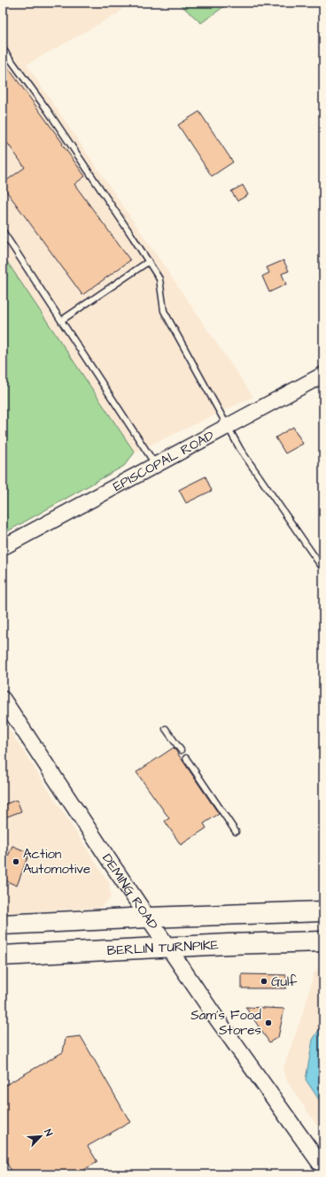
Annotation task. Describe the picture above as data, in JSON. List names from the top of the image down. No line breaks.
{"streets":{"highway":["BERLIN TURNPIKE"],"street":["EPISCOPAL ROAD","DEMING ROAD"]},"crossings":[["DEMING ROAD","BERLIN TURNPIKE"]],"places":["Action Automotive","Gulf","Sam's Food Stores"],"north":"top right"}
